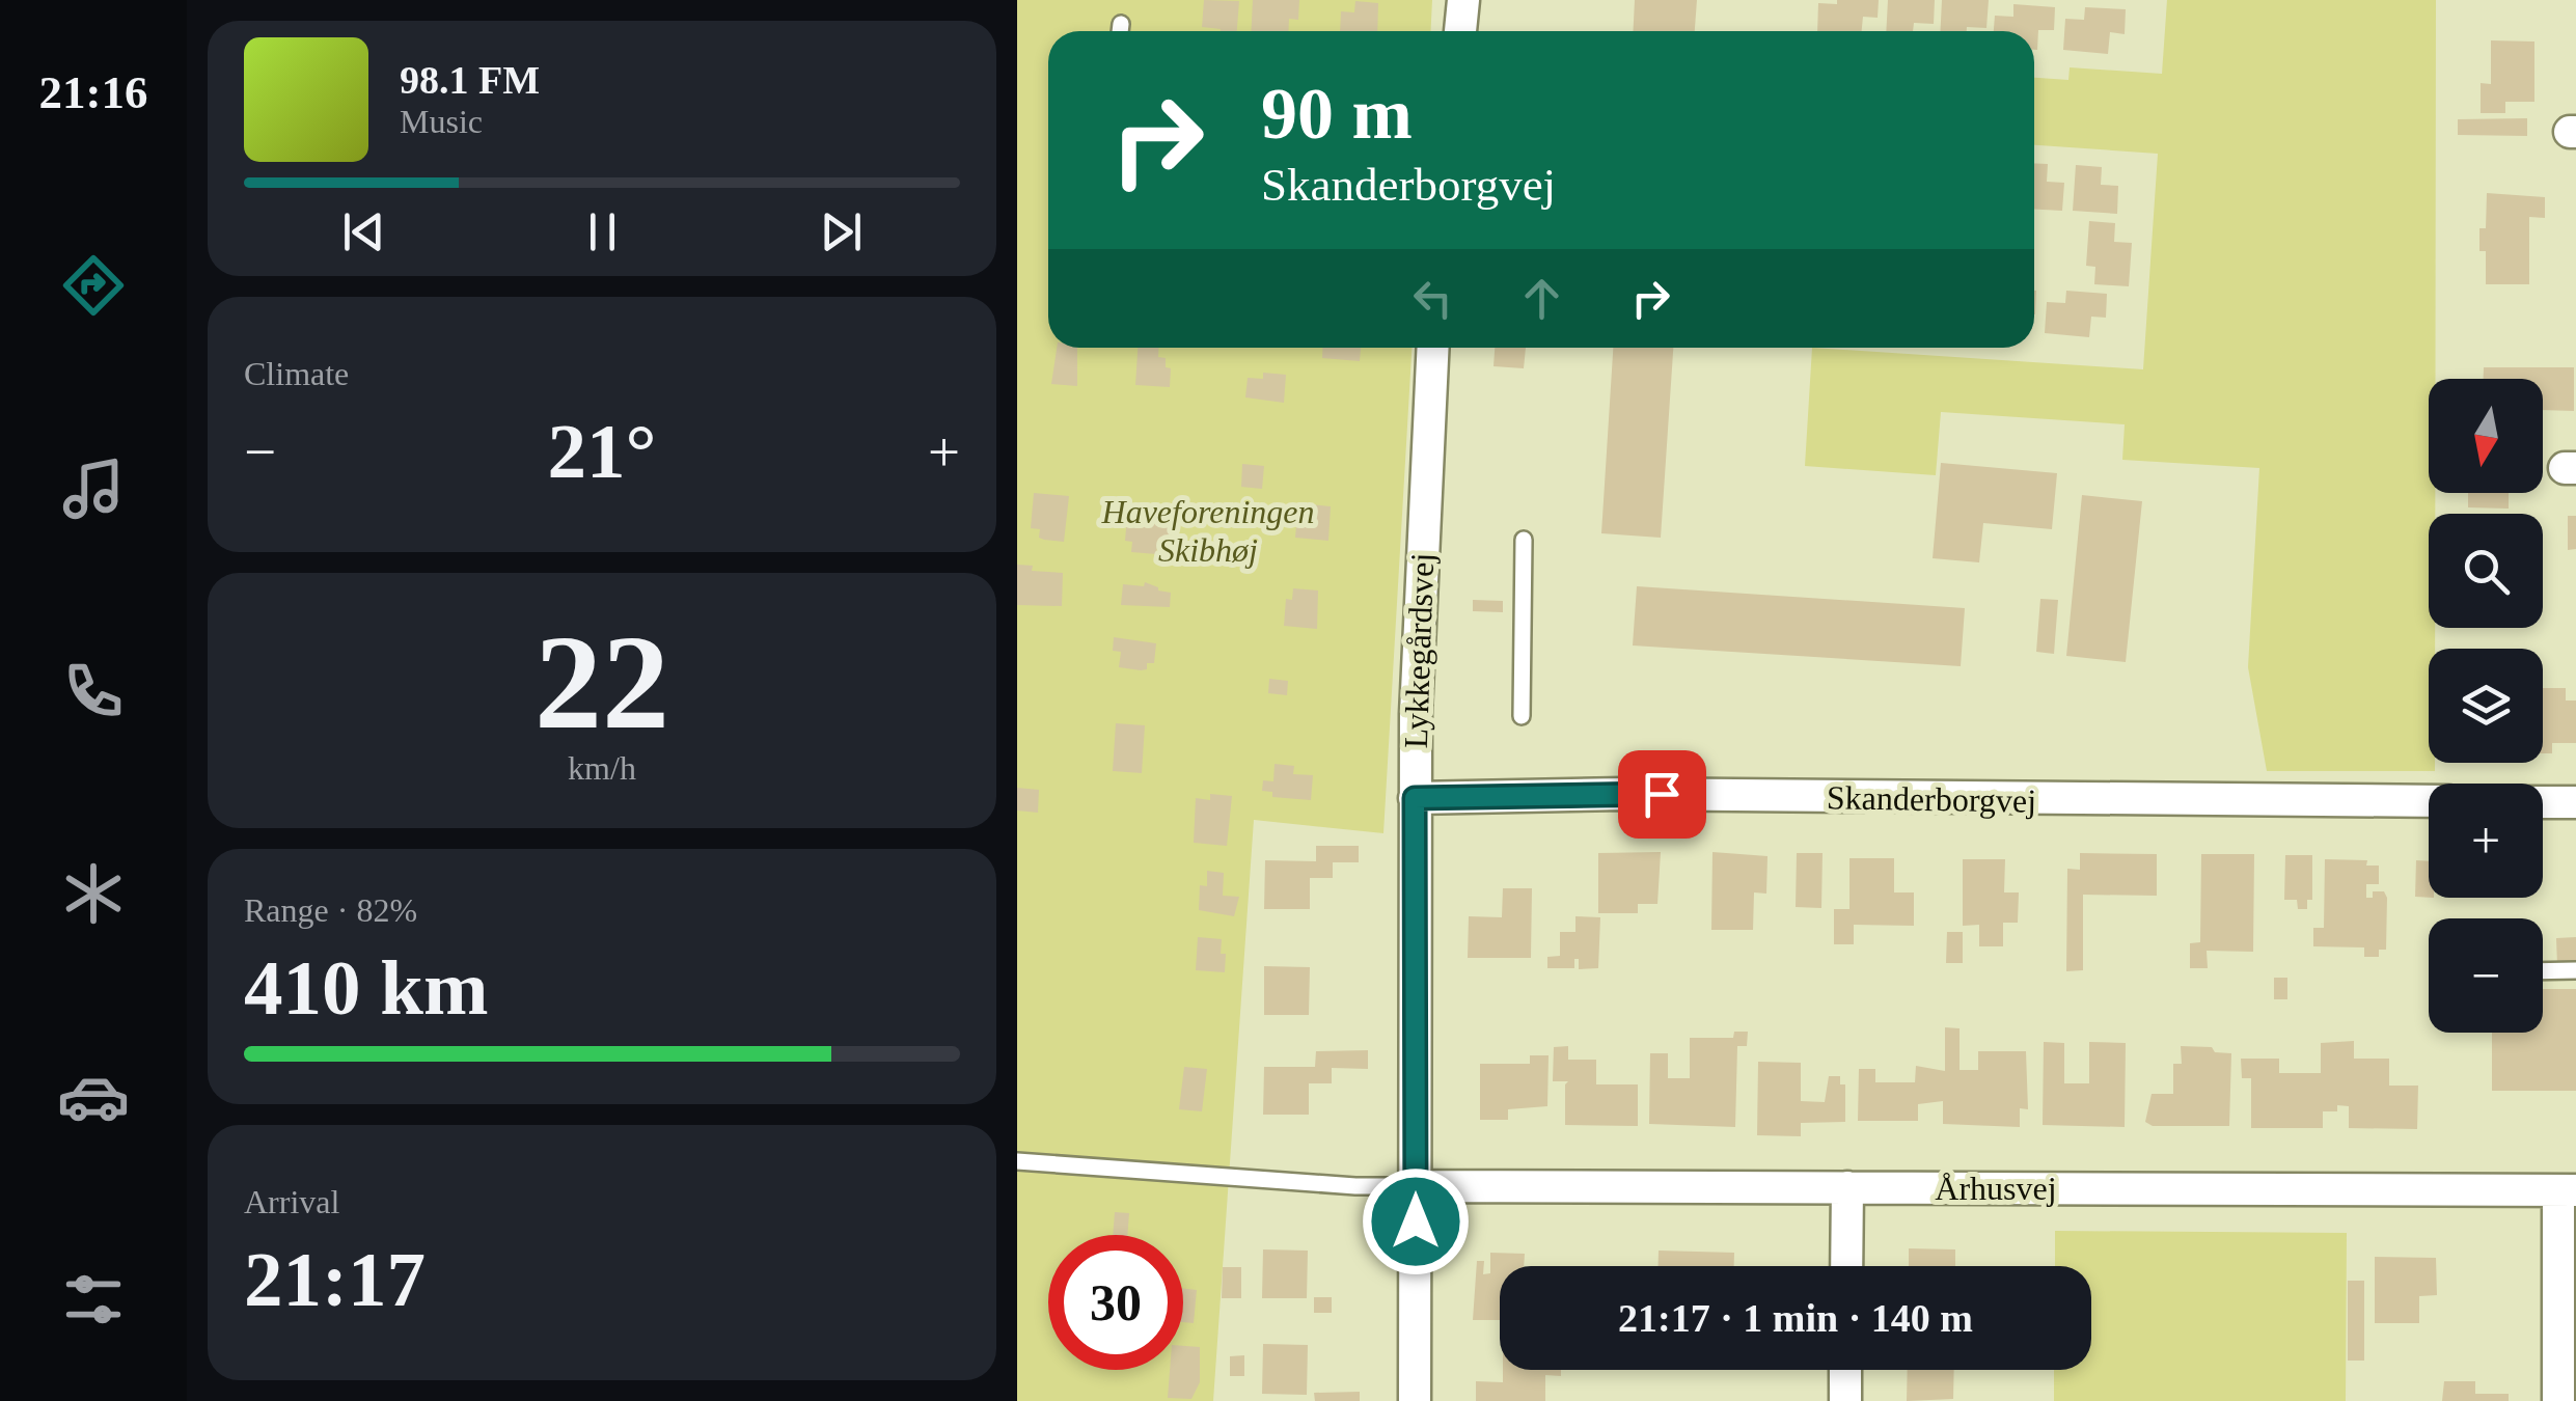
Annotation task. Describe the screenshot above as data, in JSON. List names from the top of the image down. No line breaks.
{"streets":{"street":["Lykkegårdsvej","Skanderborgvej","Århusvej"]},"crossings":[["Lykkegårdsvej","Skanderborgvej"],["Lykkegårdsvej","Århusvej"]],"parks":["Haveforeningen Skibhøj"],"north":"bottom","page":{"tabs":"21:16","turn":["90 m","Skanderborgvej"],"song":["98.1 FM","Music"],"tile":["Climate",["22","km/h"],["Range · 82%","410 km"],["Arrival","21:17"]],"map_buttons":["+","−"],"heat":["−","21°","+"],"limit":"30","trip":"21:17 · 1 min · 140 m"}}
